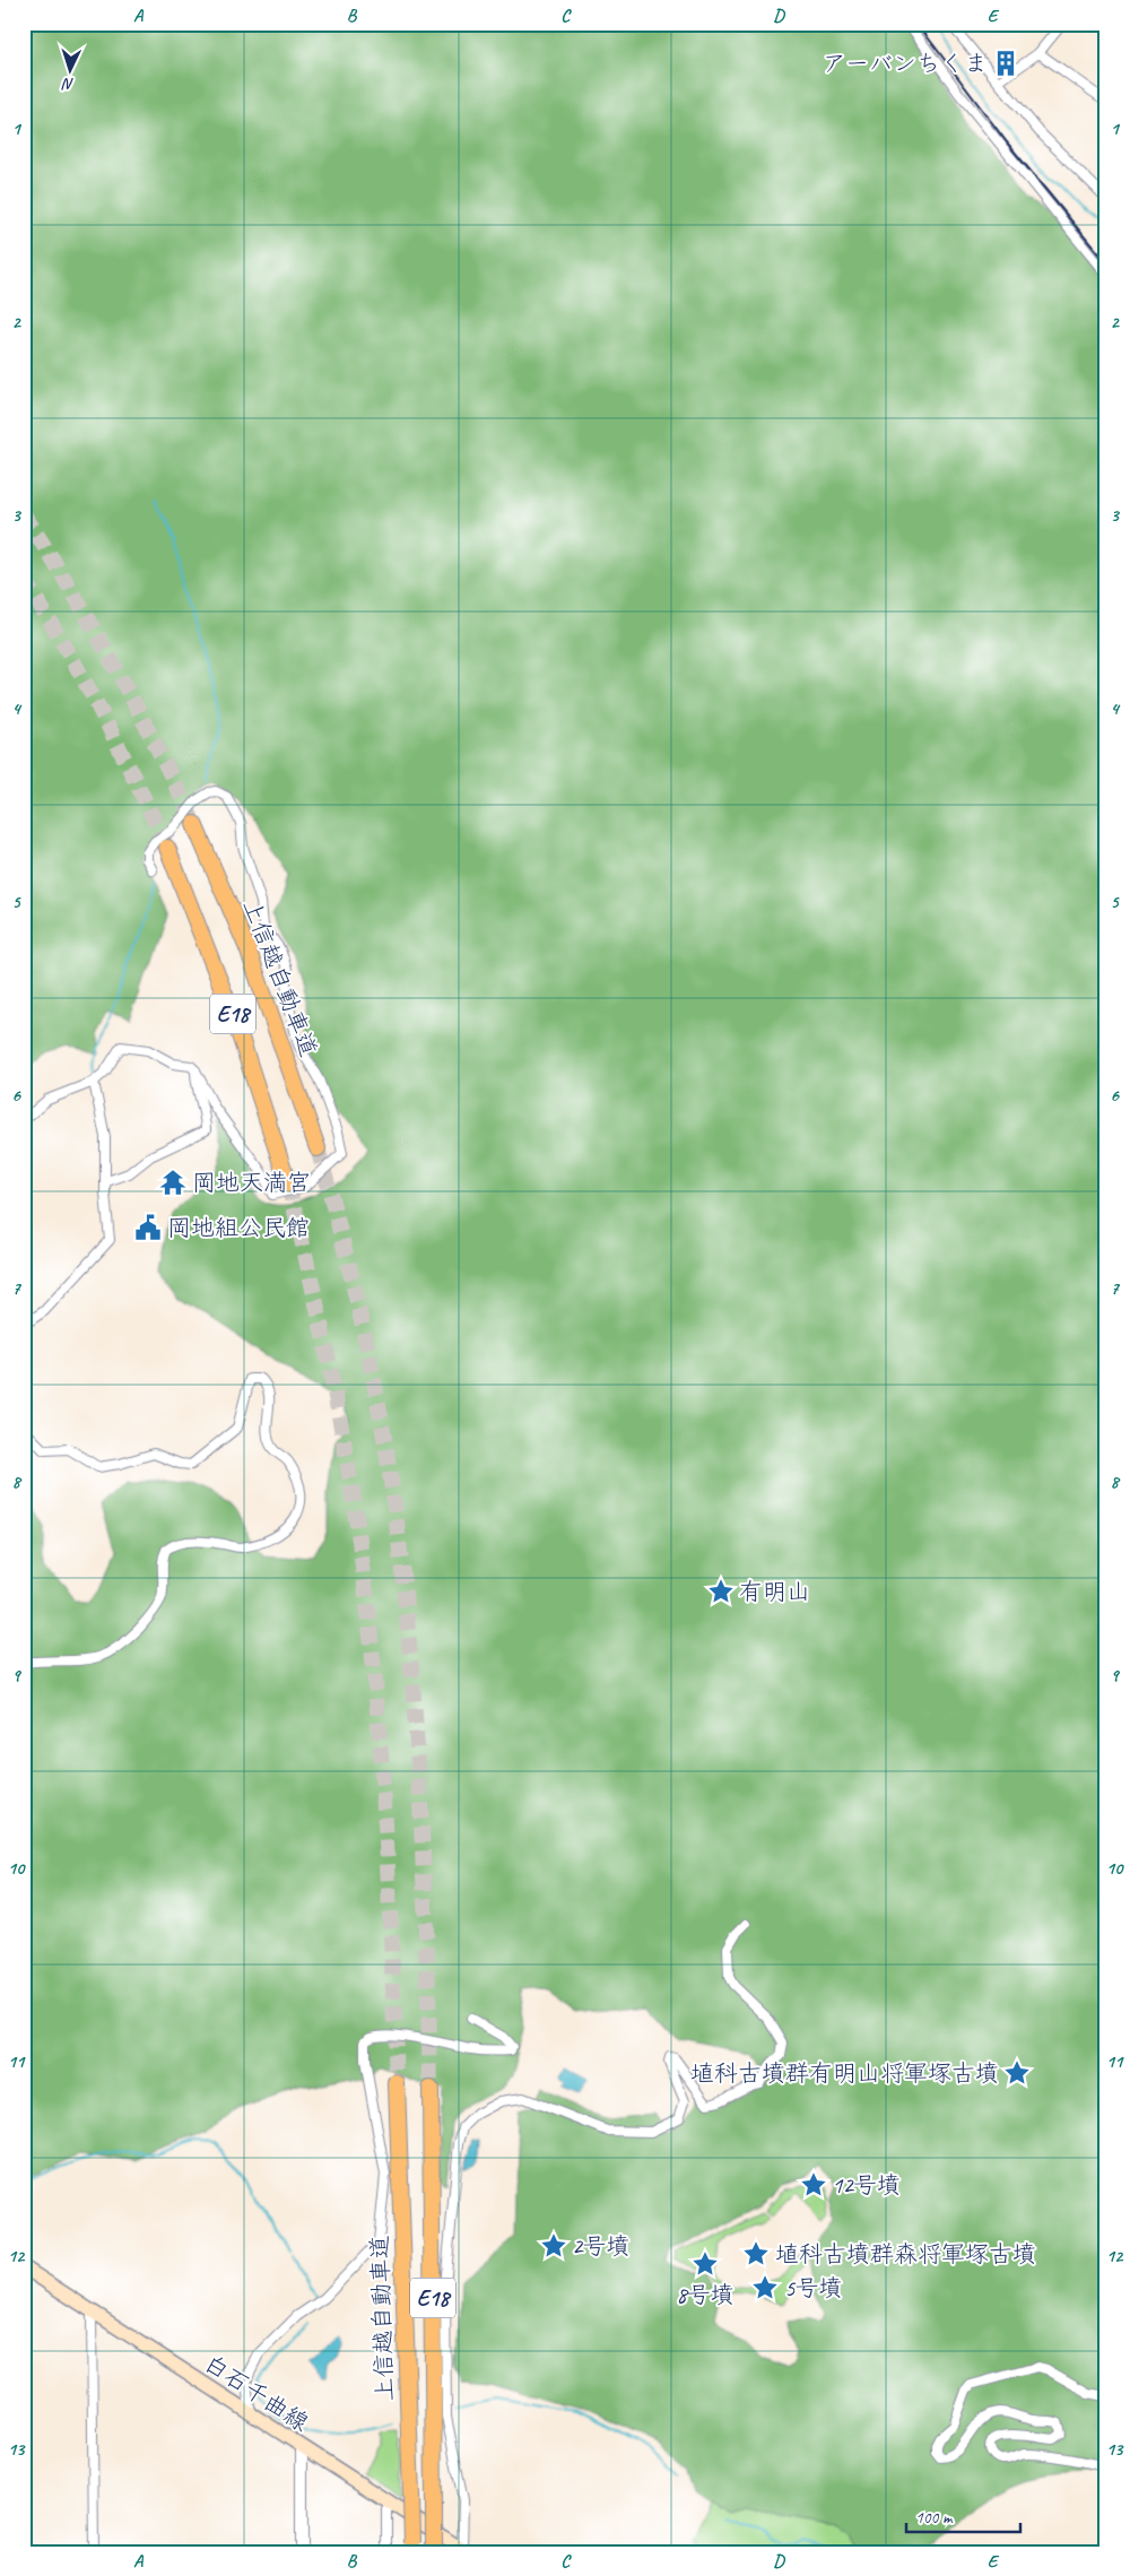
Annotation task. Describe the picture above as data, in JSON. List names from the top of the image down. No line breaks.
{"streets":{"highway":["上信越自動車道","E18"],"main road":["白石千曲線"]},"places":{"building":["アーバンちくま"],"temple":["岡地天満宮"],"public building":["岡地組公民館"],"place":["有明山","埴科古墳群有明山将軍塚古墳","12号墳","2号墳","埴科古墳群森将軍塚古墳","8号墳","5号墳"]},"scale_bar":"100 m","north":"bottom","grid":{"columns":["A","B","C","D","E"],"rows":["1","2","3","4","5","6","7","8","9","10","11","12","13"]}}
